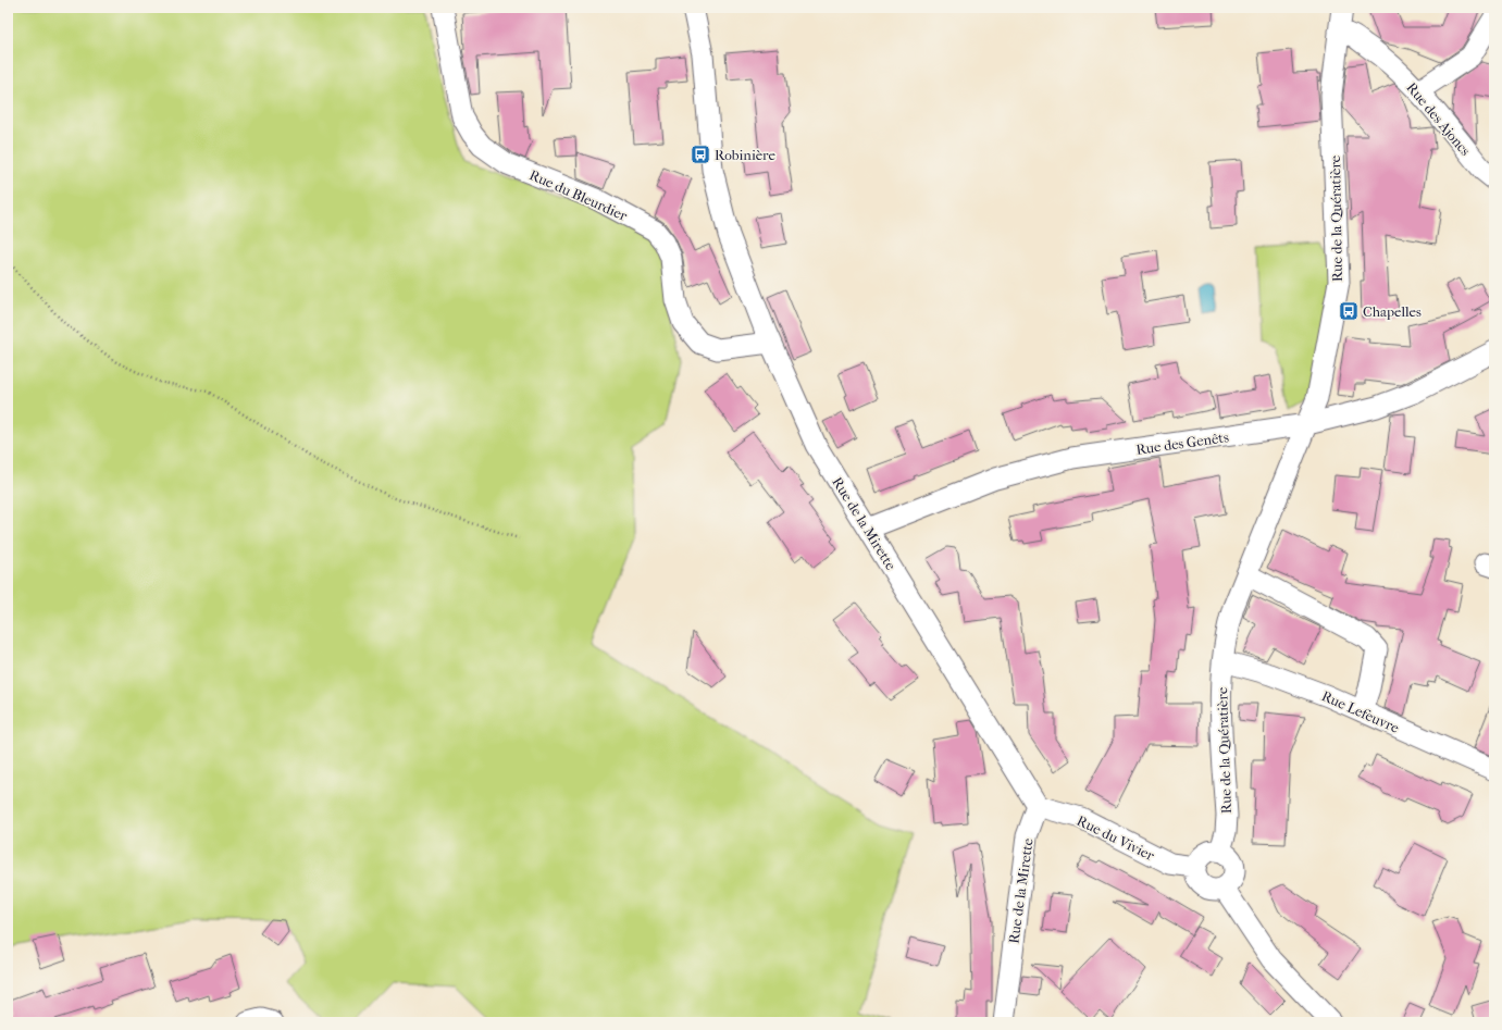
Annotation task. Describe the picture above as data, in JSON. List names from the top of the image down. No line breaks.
{"streets":{"street":["Rue des Ajoncs","Rue du Bleurdier","Rue de la Quératière","Rue des Genêts","Rue de la Mirette","Rue Lefeuvre","Rue du Vivier"]},"crossings":[["Rue des Ajoncs","Rue de la Quératière"],["Rue du Bleurdier","Rue de la Mirette"],["Rue de la Quératière","Rue des Genêts"],["Rue de la Quératière","Rue Lefeuvre"],["Rue de la Quératière","Rue du Vivier"],["Rue des Genêts","Rue de la Mirette"],["Rue de la Mirette","Rue du Vivier"]],"places":{"bus stop":["Robinière","Chapelles"]}}
